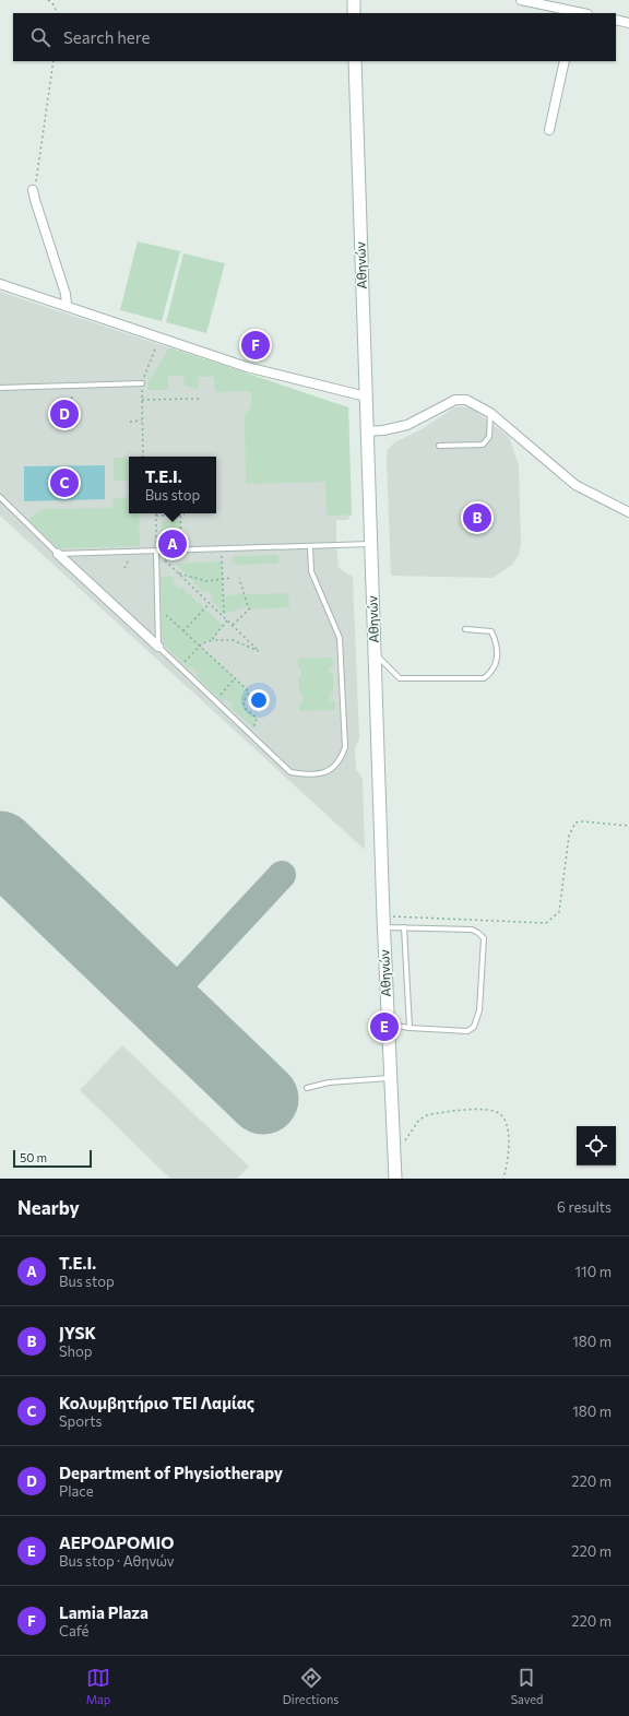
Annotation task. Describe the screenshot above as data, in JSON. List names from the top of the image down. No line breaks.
{"streets":{"main road":["Αθηνών"]},"scale_bar":"50 m","page":{"search":"Search here","pins":["F","D","C","B","A","E"],"popup":["Τ.Ε.Ι.","Bus stop"],"scale":"50 m","heading":["Nearby","6 results"],"list":[{"mark":"A","name":"Τ.Ε.Ι.","note":"Bus stop","value":"110 m"},{"mark":"B","name":"JYSK","note":"Shop","value":"180 m"},{"mark":"C","name":"Κολυμβητήριο ΤΕΙ Λαμίας","note":"Sports","value":"180 m"},{"mark":"D","name":"Department of Physiotherapy","note":"Place","value":"220 m"},{"mark":"E","name":"ΑΕΡΟΔΡΟΜΙΟ","note":"Bus stop · Αθηνών","value":"220 m"},{"mark":"F","name":"Lamia Plaza","note":"Café","value":"220 m"}],"nav":["Map","Directions","Saved"]}}
